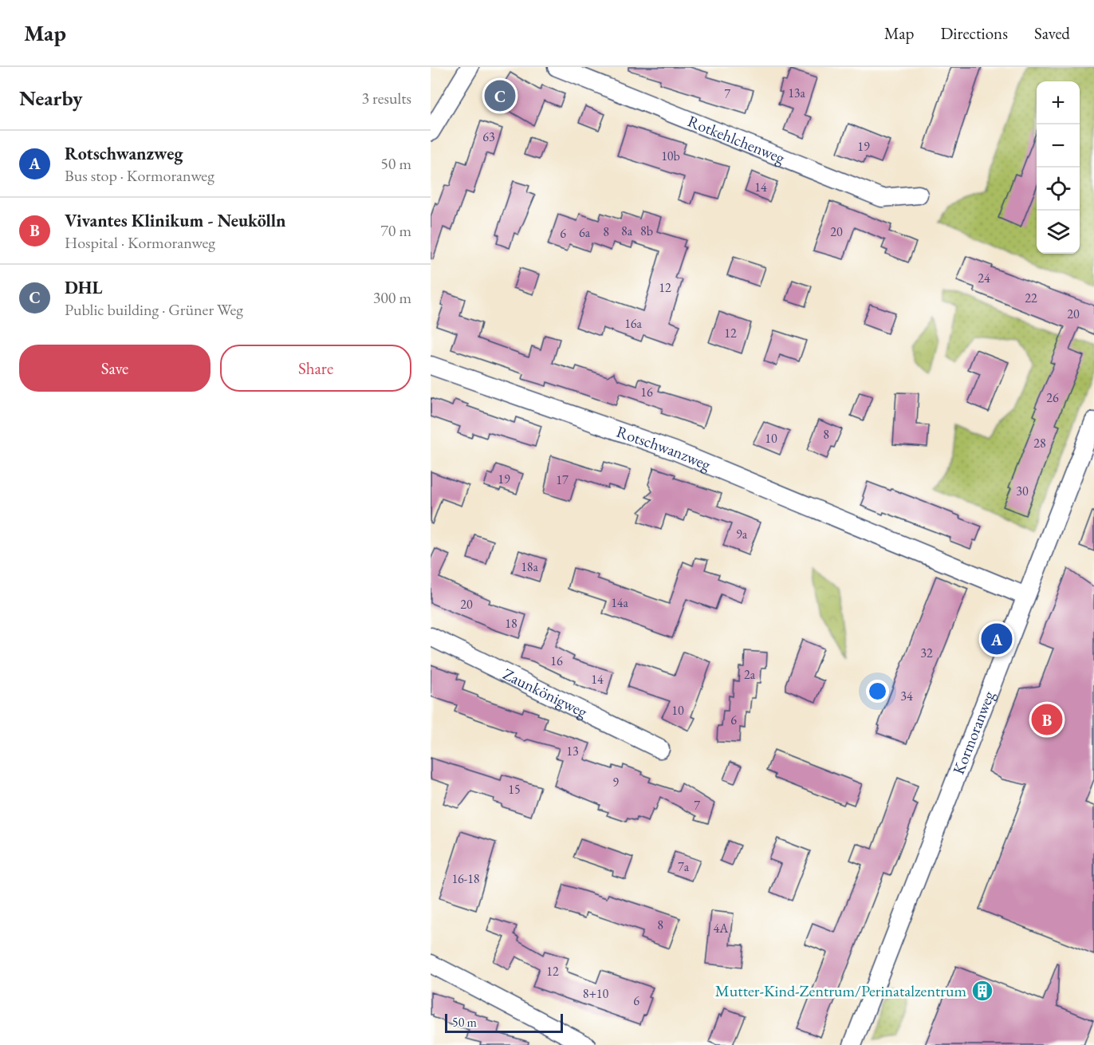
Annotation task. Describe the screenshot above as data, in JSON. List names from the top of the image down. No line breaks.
{"streets":{"street":["Rotkehlchenweg","Rotschwanzweg","Zaunkönigweg","Kormoranweg"]},"crossings":[["Rotschwanzweg","Kormoranweg"]],"places":{"building":["Mutter-Kind-Zentrum/Perinatalzentrum"]},"house_numbers":["13a","7","63","19","10b","14","8a","8b","8","20","6a","6","24","12","22","20","16a","12","16","26","8","10","28","19","17","30","9a","18a","14a","20","18","32","16","2a","14","34","10","6","13","9","15","7","7a","16-18","8","4A","12","8+10","6"],"scale_bar":"50 m","page":{"header":"Map","nav":["Map","Directions","Saved"],"heading":["Nearby","3 results"],"pins":["C","A","B"],"map_buttons":["+","−"],"list":[{"mark":"A","name":"Rotschwanzweg","note":"Bus stop · Kormoranweg","value":"50 m"},{"mark":"B","name":"Vivantes Klinikum - Neukölln","note":"Hospital · Kormoranweg","value":"70 m"},{"mark":"C","name":"DHL","note":"Public building · Grüner Weg","value":"300 m"}],"buttons":["Save","Share"],"scale":"50 m"}}
